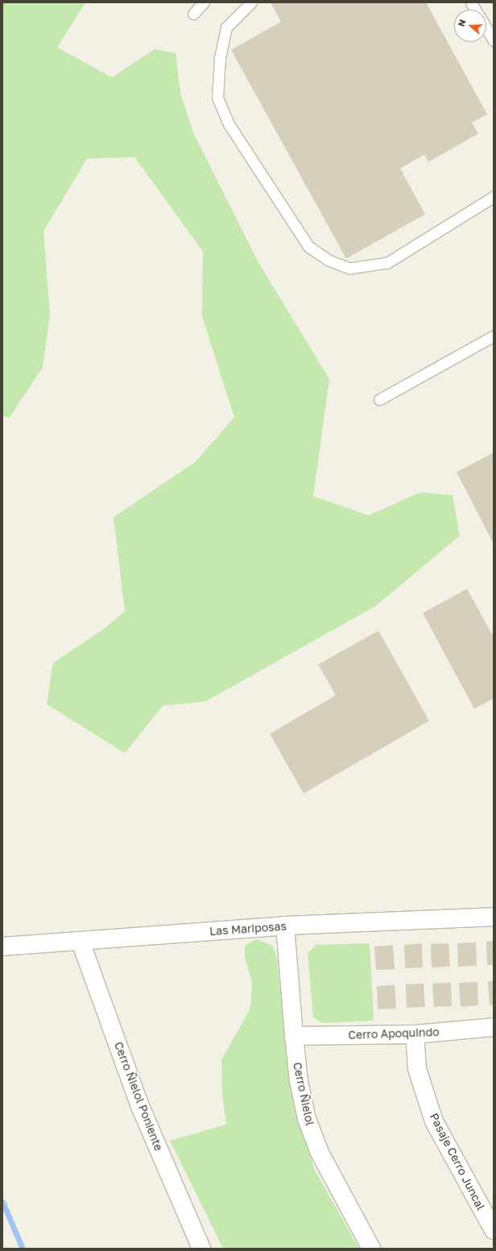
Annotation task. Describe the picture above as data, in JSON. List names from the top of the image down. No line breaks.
{"streets":{"street":["Las Mariposas","Cerro Apoquindo","Cerro Ñielol","Cerro Ñielol Poniente","Pasaje Cerro Juncal"]},"crossings":[["Las Mariposas","Cerro Ñielol"],["Las Mariposas","Cerro Ñielol Poniente"],["Cerro Apoquindo","Cerro Ñielol"],["Cerro Apoquindo","Pasaje Cerro Juncal"]],"north":"left"}
